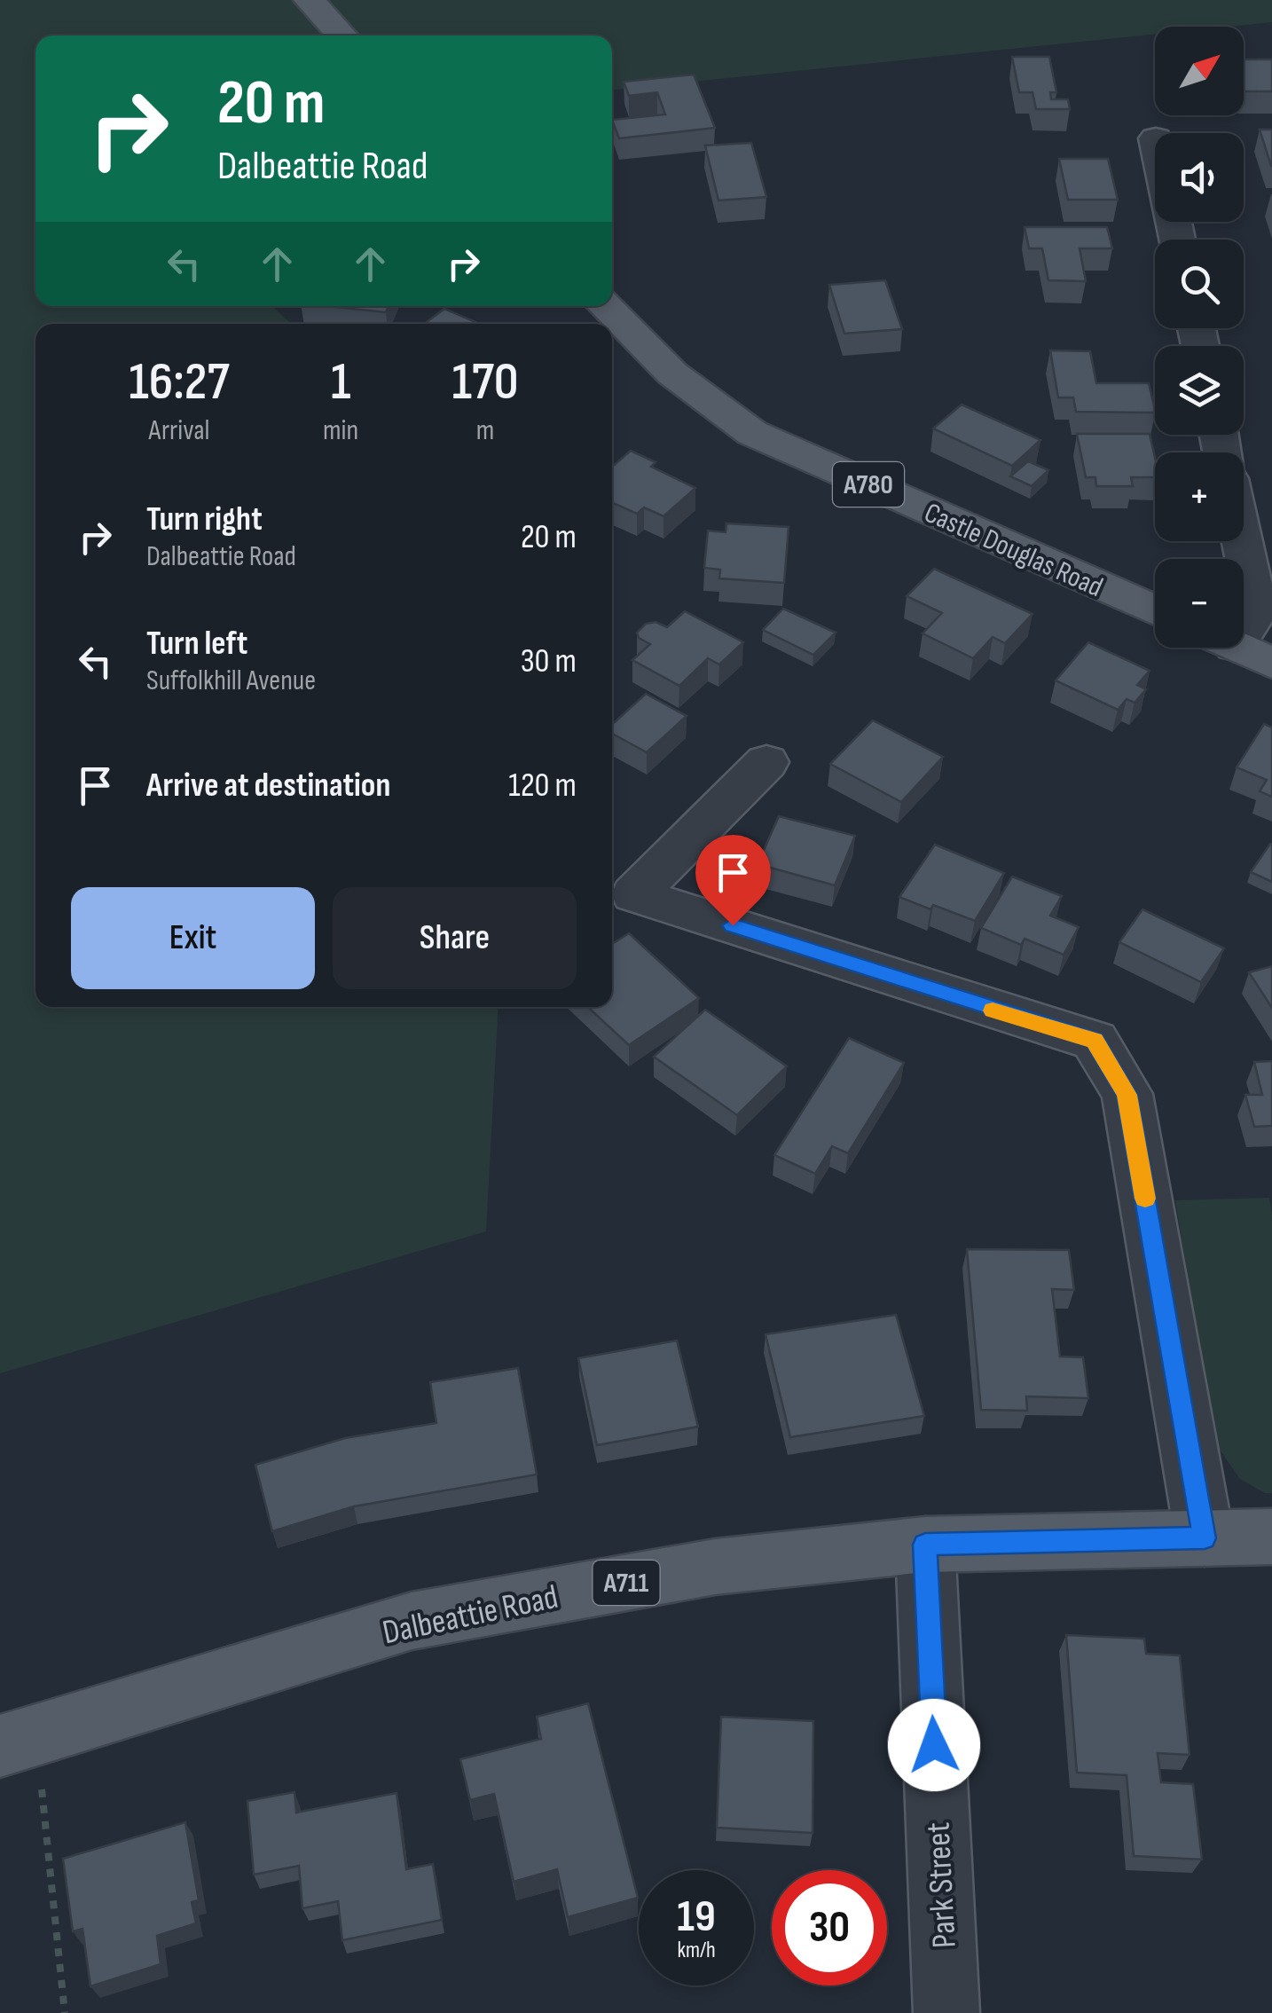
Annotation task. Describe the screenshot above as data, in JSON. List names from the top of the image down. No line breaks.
{"streets":{"main road":["A780","Castle Douglas Road","A711","Dalbeattie Road"],"street":["Park Street"]},"crossings":[["Dalbeattie Road","Park Street"]],"north":"top right","page":{"map_buttons":["+","−"],"turn":["20 m","Dalbeattie Road"],"eta":["16:27","Arrival","1","min","170","m"],"list":[{"name":"Turn right","note":"Dalbeattie Road","value":"20 m"},{"name":"Turn left","note":"Suffolkhill Avenue","value":"30 m"},{"name":"Arrive at destination","value":"120 m"}],"buttons":["Exit","Share"],"speed":"19 km/h","limit":"30"}}
